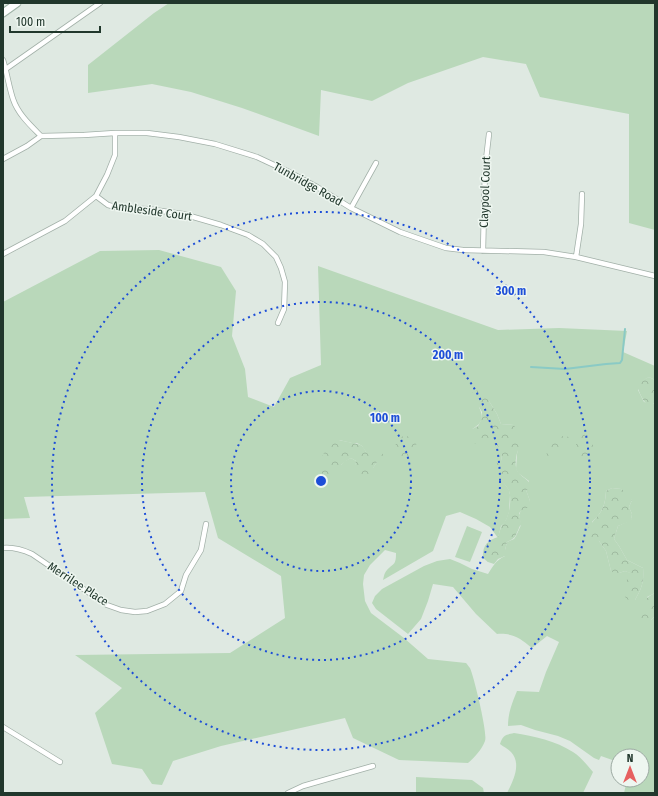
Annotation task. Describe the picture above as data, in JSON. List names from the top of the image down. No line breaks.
{"streets":{"street":["Tunbridge Road","Claypool Court","Ambleside Court","Merrilee Place"]},"crossings":[["Tunbridge Road","Claypool Court"]],"scale_bar":"100 m","north":"top","rings":["300 m","200 m","100 m"]}
